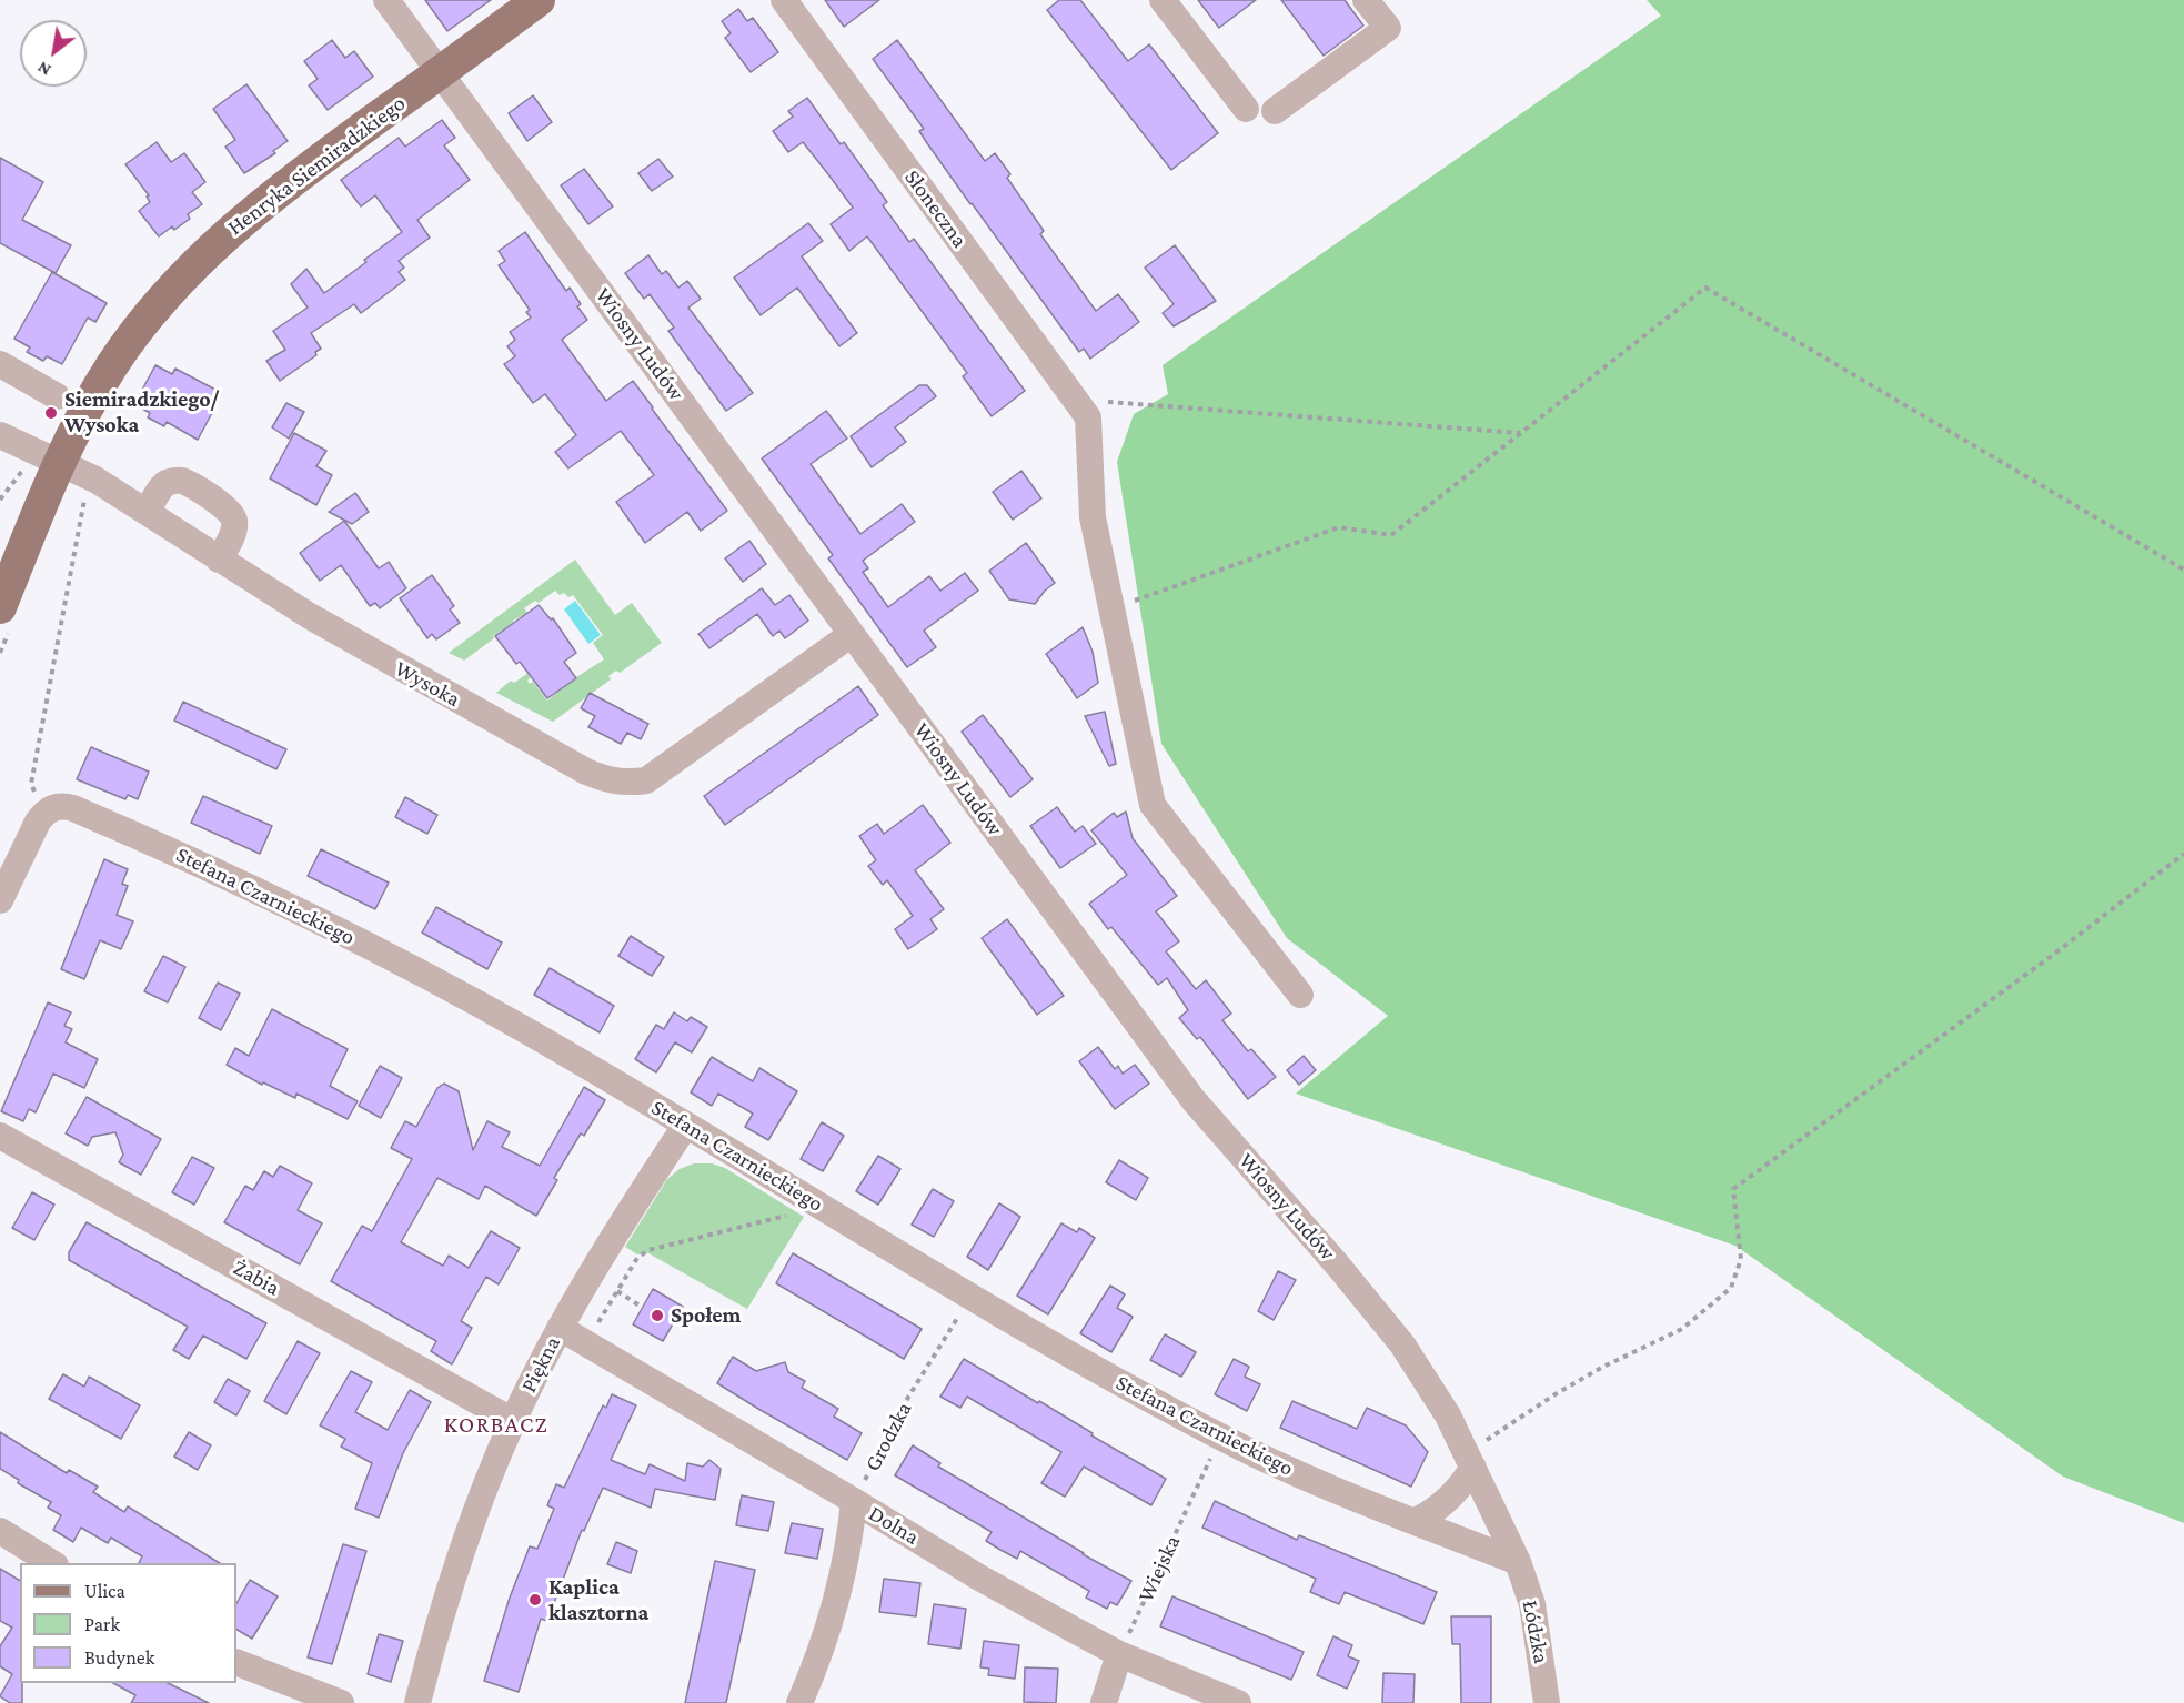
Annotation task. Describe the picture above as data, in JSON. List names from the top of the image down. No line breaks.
{"streets":{"main road":["Henryka Siemiradzkiego"],"street":["Słoneczna","Wiosny Ludów","Wysoka","Stefana Czarnieckiego","Żabia","Piękna","Dolna","Łódzka"],"path":["Grodzka","Wiejska"]},"crossings":[["Henryka Siemiradzkiego","Wiosny Ludów"],["Henryka Siemiradzkiego","Wysoka"],["Wiosny Ludów","Wysoka"],["Wiosny Ludów","Stefana Czarnieckiego"],["Wiosny Ludów","Łódzka"],["Stefana Czarnieckiego","Piękna"],["Stefana Czarnieckiego","Grodzka"],["Stefana Czarnieckiego","Wiejska"],["Stefana Czarnieckiego","Łódzka"],["Żabia","Piękna"],["Piękna","Dolna"],["Grodzka","Dolna"],["Dolna","Wiejska"]],"districts":["KORBACZ"],"places":["Siemiradzkiego/ Wysoka","Społem","Kaplica klasztorna"],"legend":["Ulica","Park","Budynek"],"north":"bottom left"}
